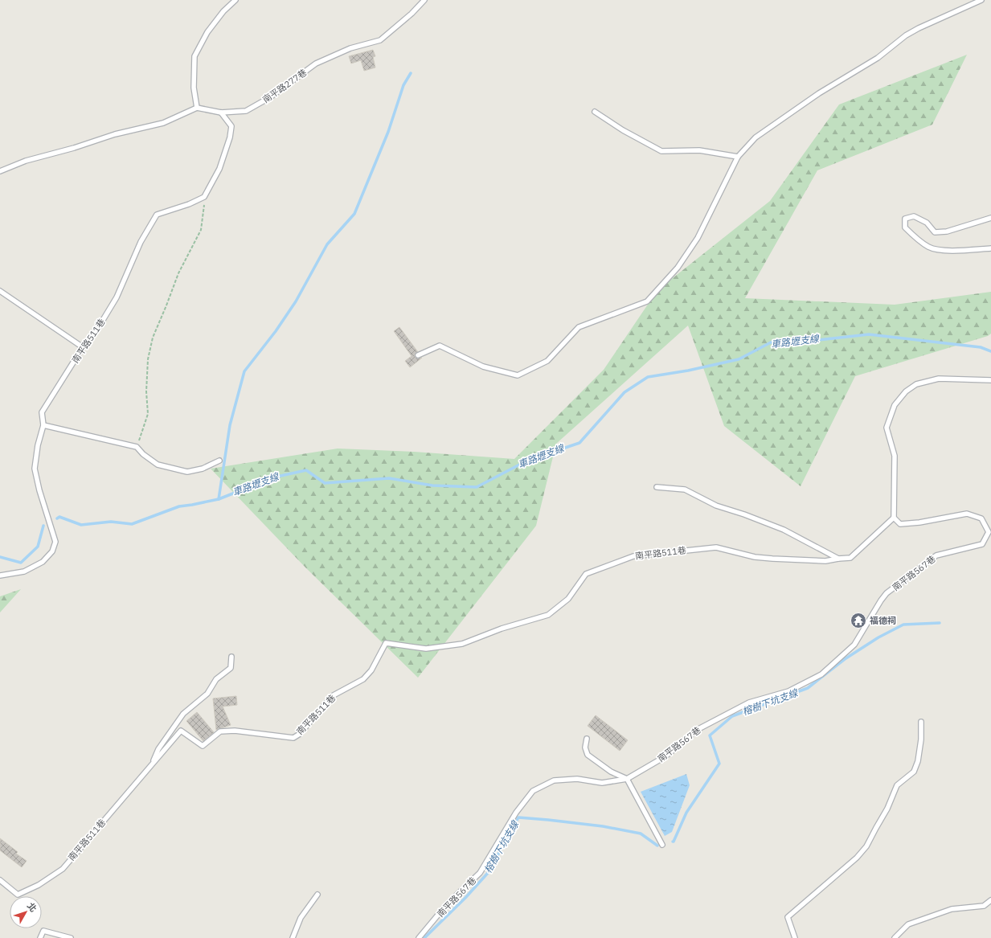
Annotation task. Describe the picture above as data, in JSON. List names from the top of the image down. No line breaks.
{"streets":{"lane":["南平路277巷","南平路511巷","南平路567巷"]},"water":["車路壢支線","榕樹下坑支線"],"places":{"temple":["福德祠"]},"north":"top right"}
